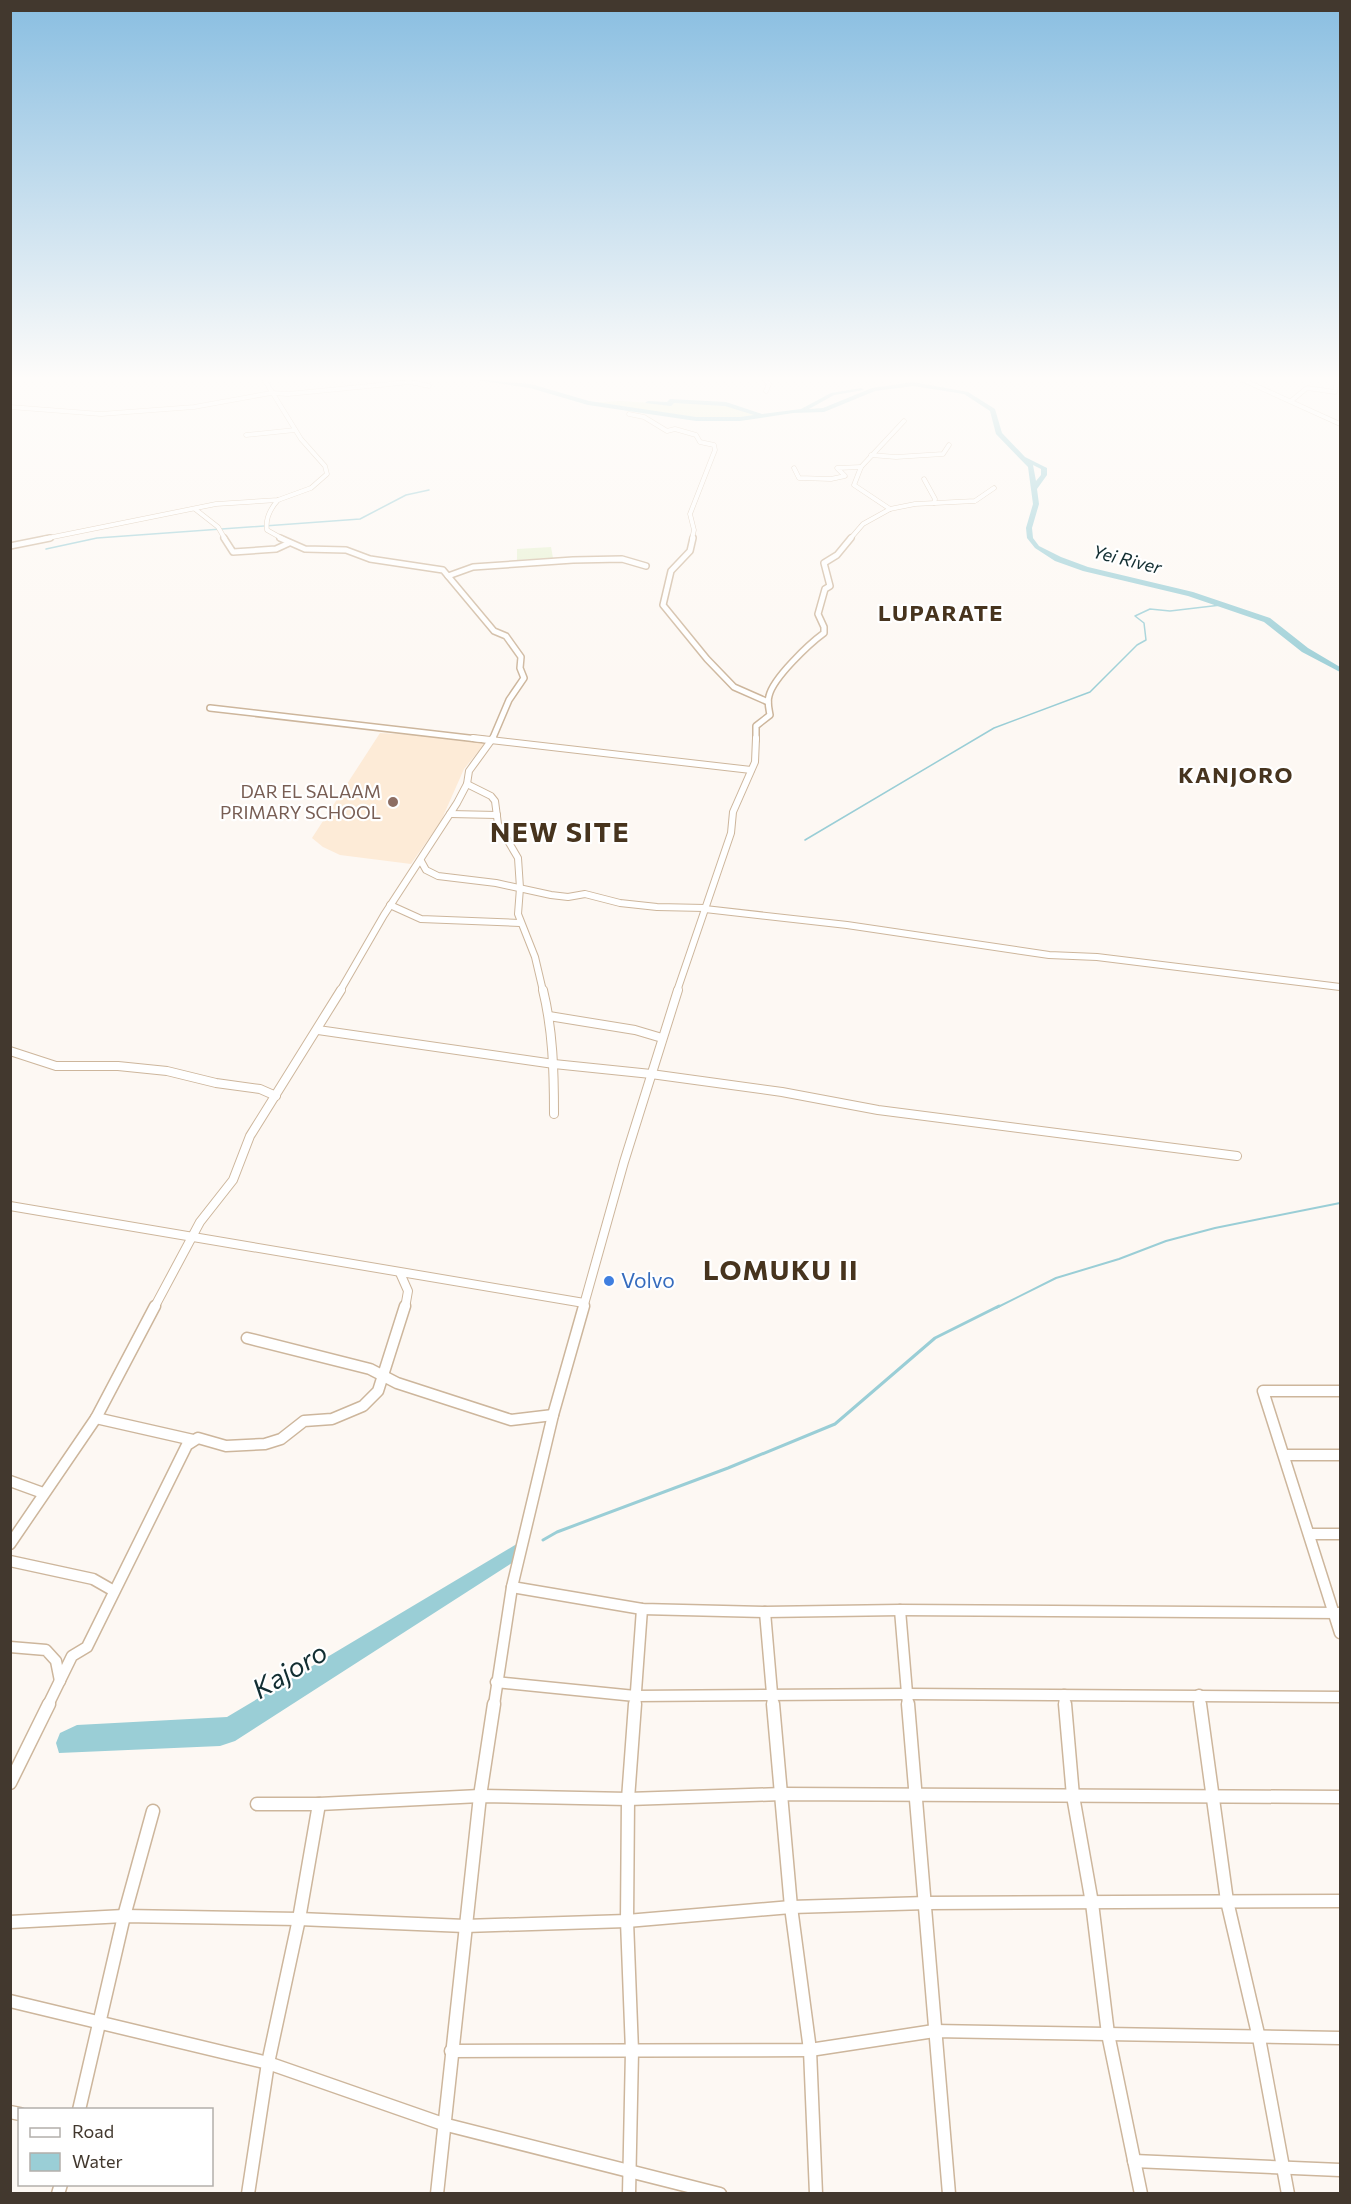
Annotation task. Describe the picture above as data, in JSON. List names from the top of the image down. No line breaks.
{"districts":["LUPARATE","KANJORO","NEW SITE","LOMUKU II"],"water":["Yei River","Kajoro"],"places":["DAR EL SALAAM PRIMARY SCHOOL","Volvo"],"legend":["Road","Water"]}
